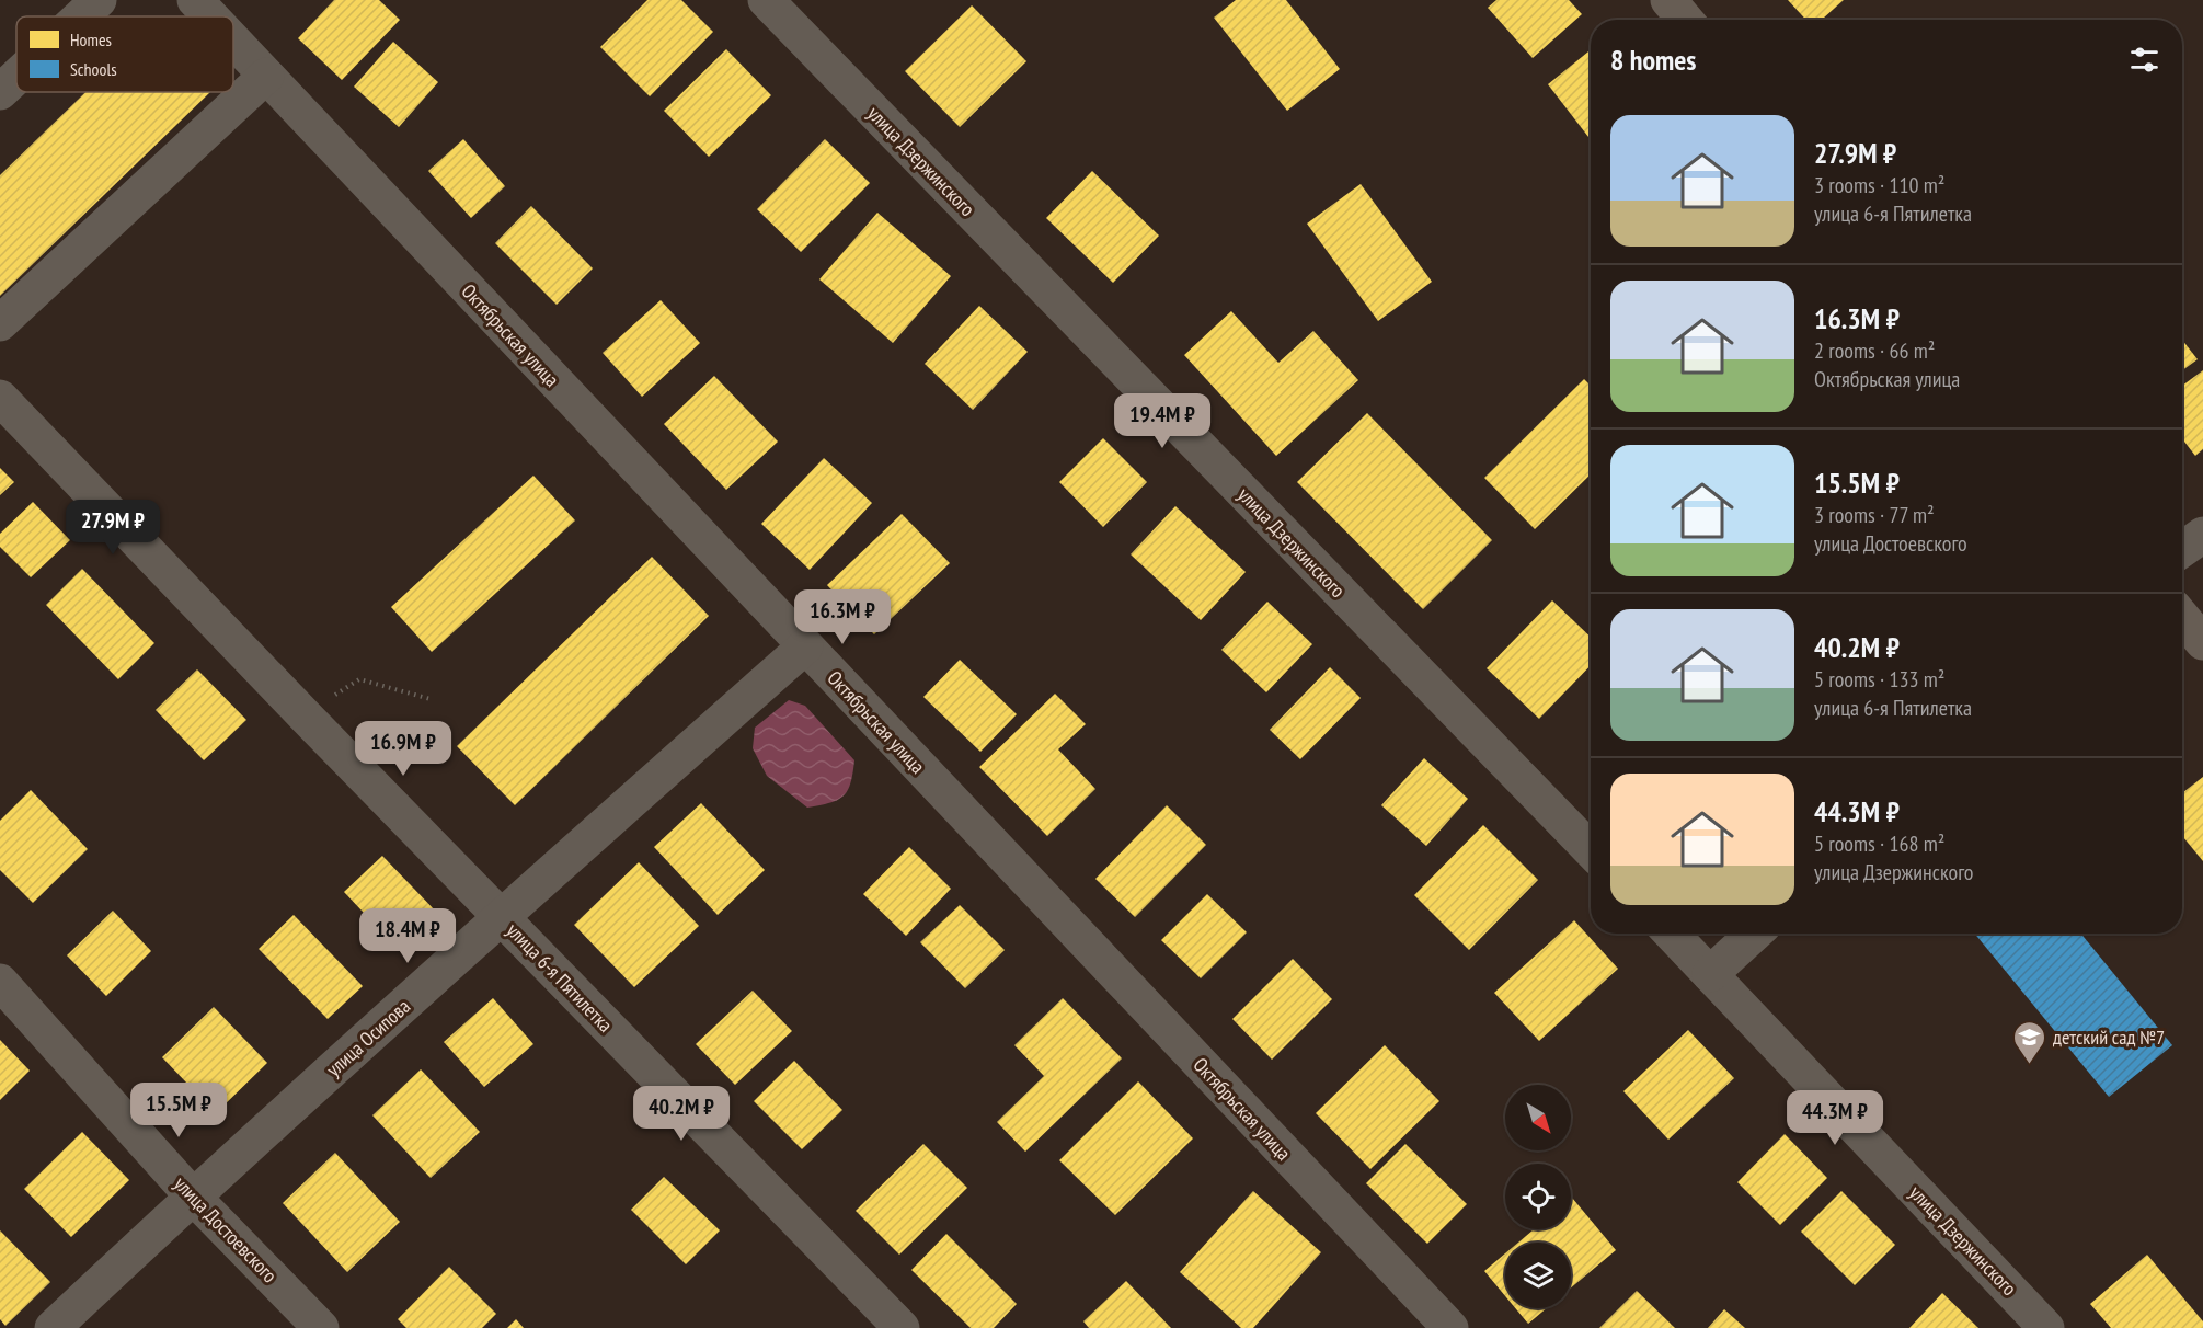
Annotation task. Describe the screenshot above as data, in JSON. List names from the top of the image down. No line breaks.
{"streets":{"street":["улица Дзержинского","Октябрьская улица","улица 6-я Пятилетка","улица Осипова","улица Достоевского"]},"crossings":[["Октябрьская улица","улица Осипова"],["улица 6-я Пятилетка","улица Осипова"],["улица Осипова","улица Достоевского"]],"places":{"school or university":["детский сад №7"]},"legend":["Homes","Schools"],"north":"bottom right","page":{"heading":"8 homes","list":[{"name":"27.9M ₽","note":"3 rooms · 110 m² · улица 6-я Пятилетка"},{"name":"16.3M ₽","note":"2 rooms · 66 m² · Октябрьская улица"},{"name":"15.5M ₽","note":"3 rooms · 77 m² · улица Достоевского"},{"name":"40.2M ₽","note":"5 rooms · 133 m² · улица 6-я Пятилетка"},{"name":"44.3M ₽","note":"5 rooms · 168 m² · улица Дзержинского"}],"price":["19.4M ₽","27.9M ₽","16.3M ₽","16.9M ₽","18.4M ₽","15.5M ₽","40.2M ₽","44.3M ₽"]}}
